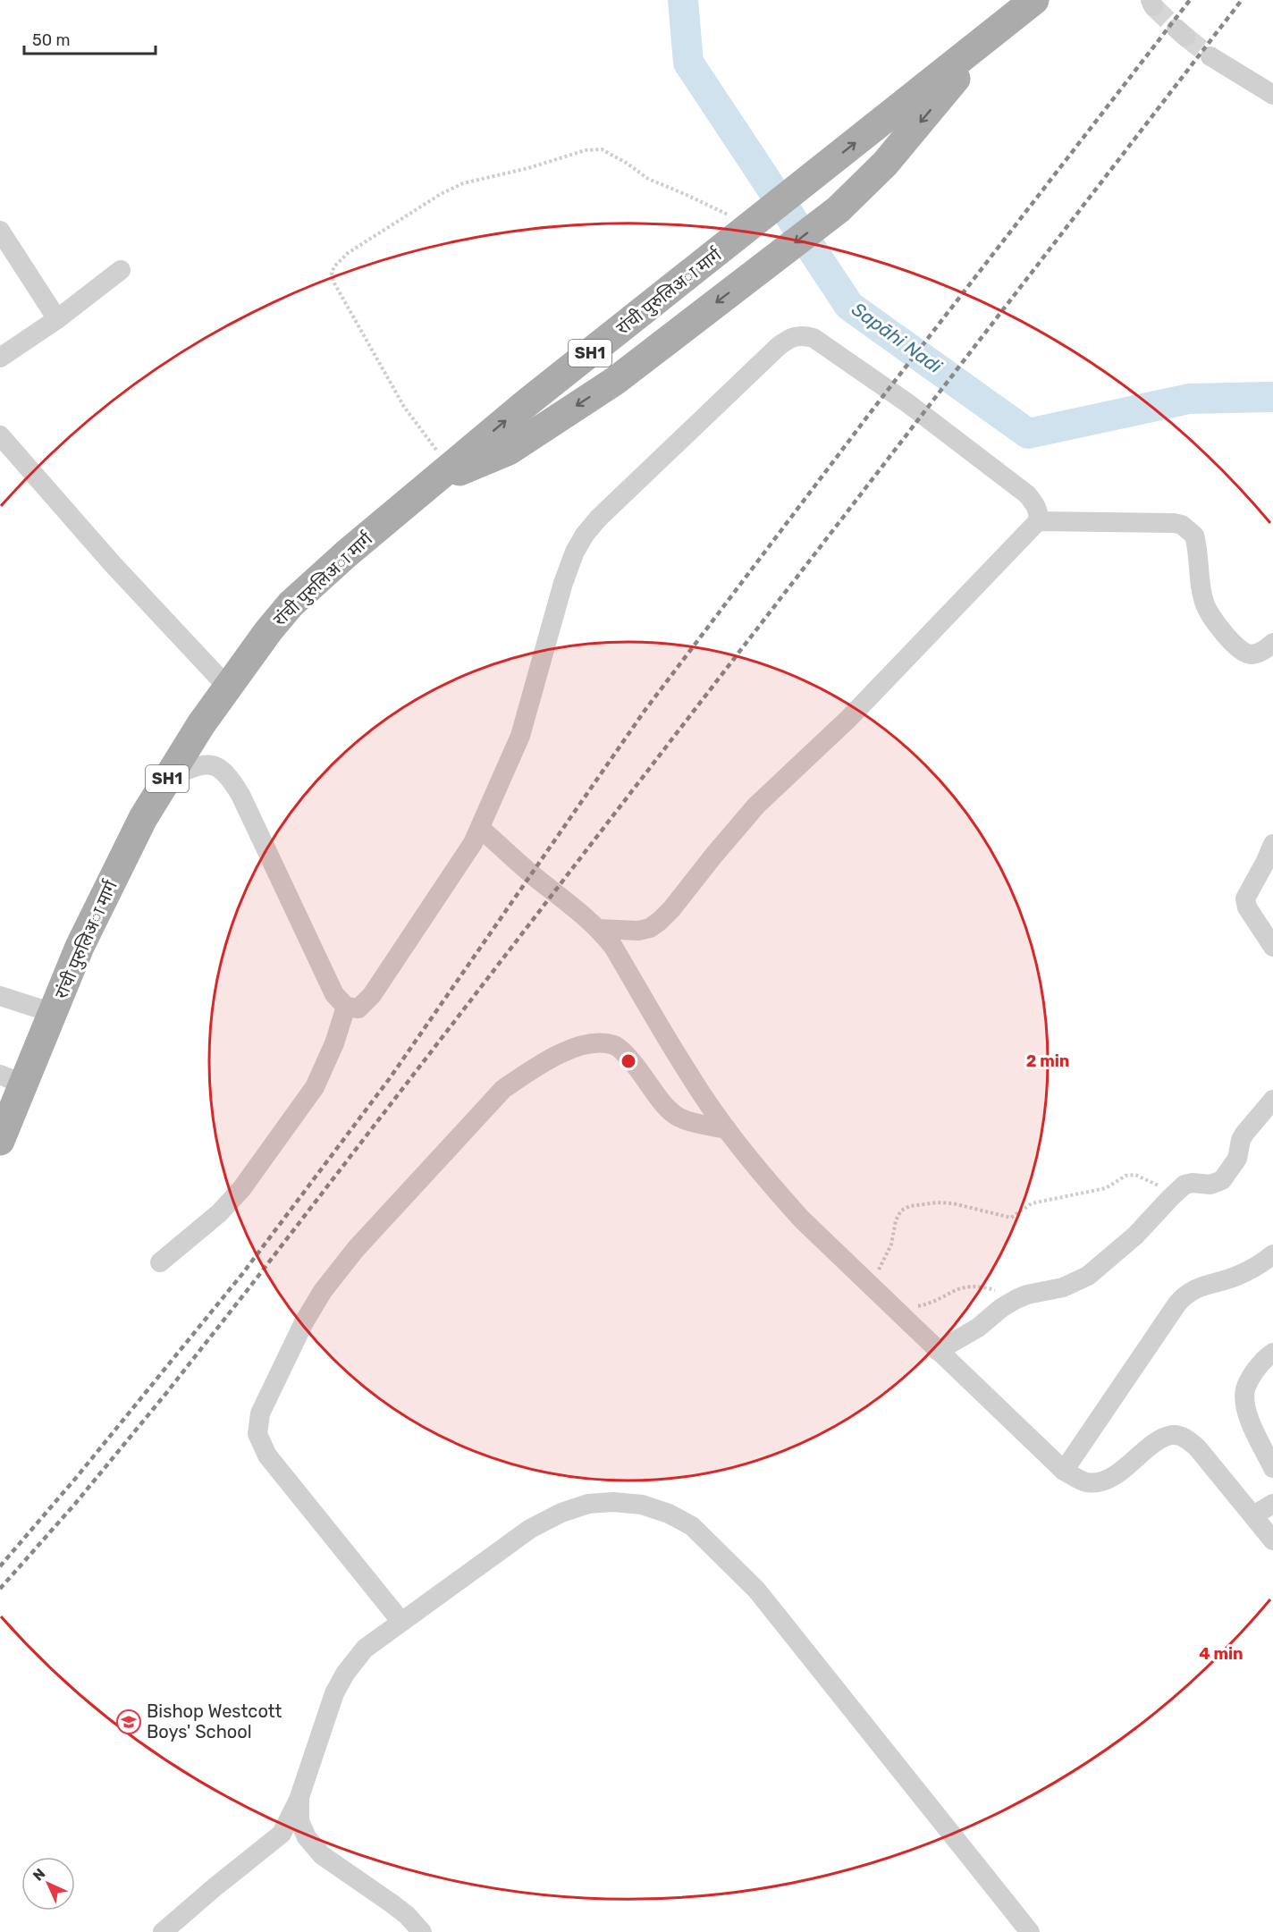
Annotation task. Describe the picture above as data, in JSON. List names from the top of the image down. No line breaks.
{"streets":{"main road":["रांची पुरुलिअा मार्ग","SH1"]},"crossings":[["रांची पुरुलिअा मार्ग","SH1"]],"water":["Sapāhi Nadi"],"places":{"school or university":["Bishop Westcott Boys' School"]},"scale_bar":"50 m","north":"top left","rings":["2 min","4 min"]}
